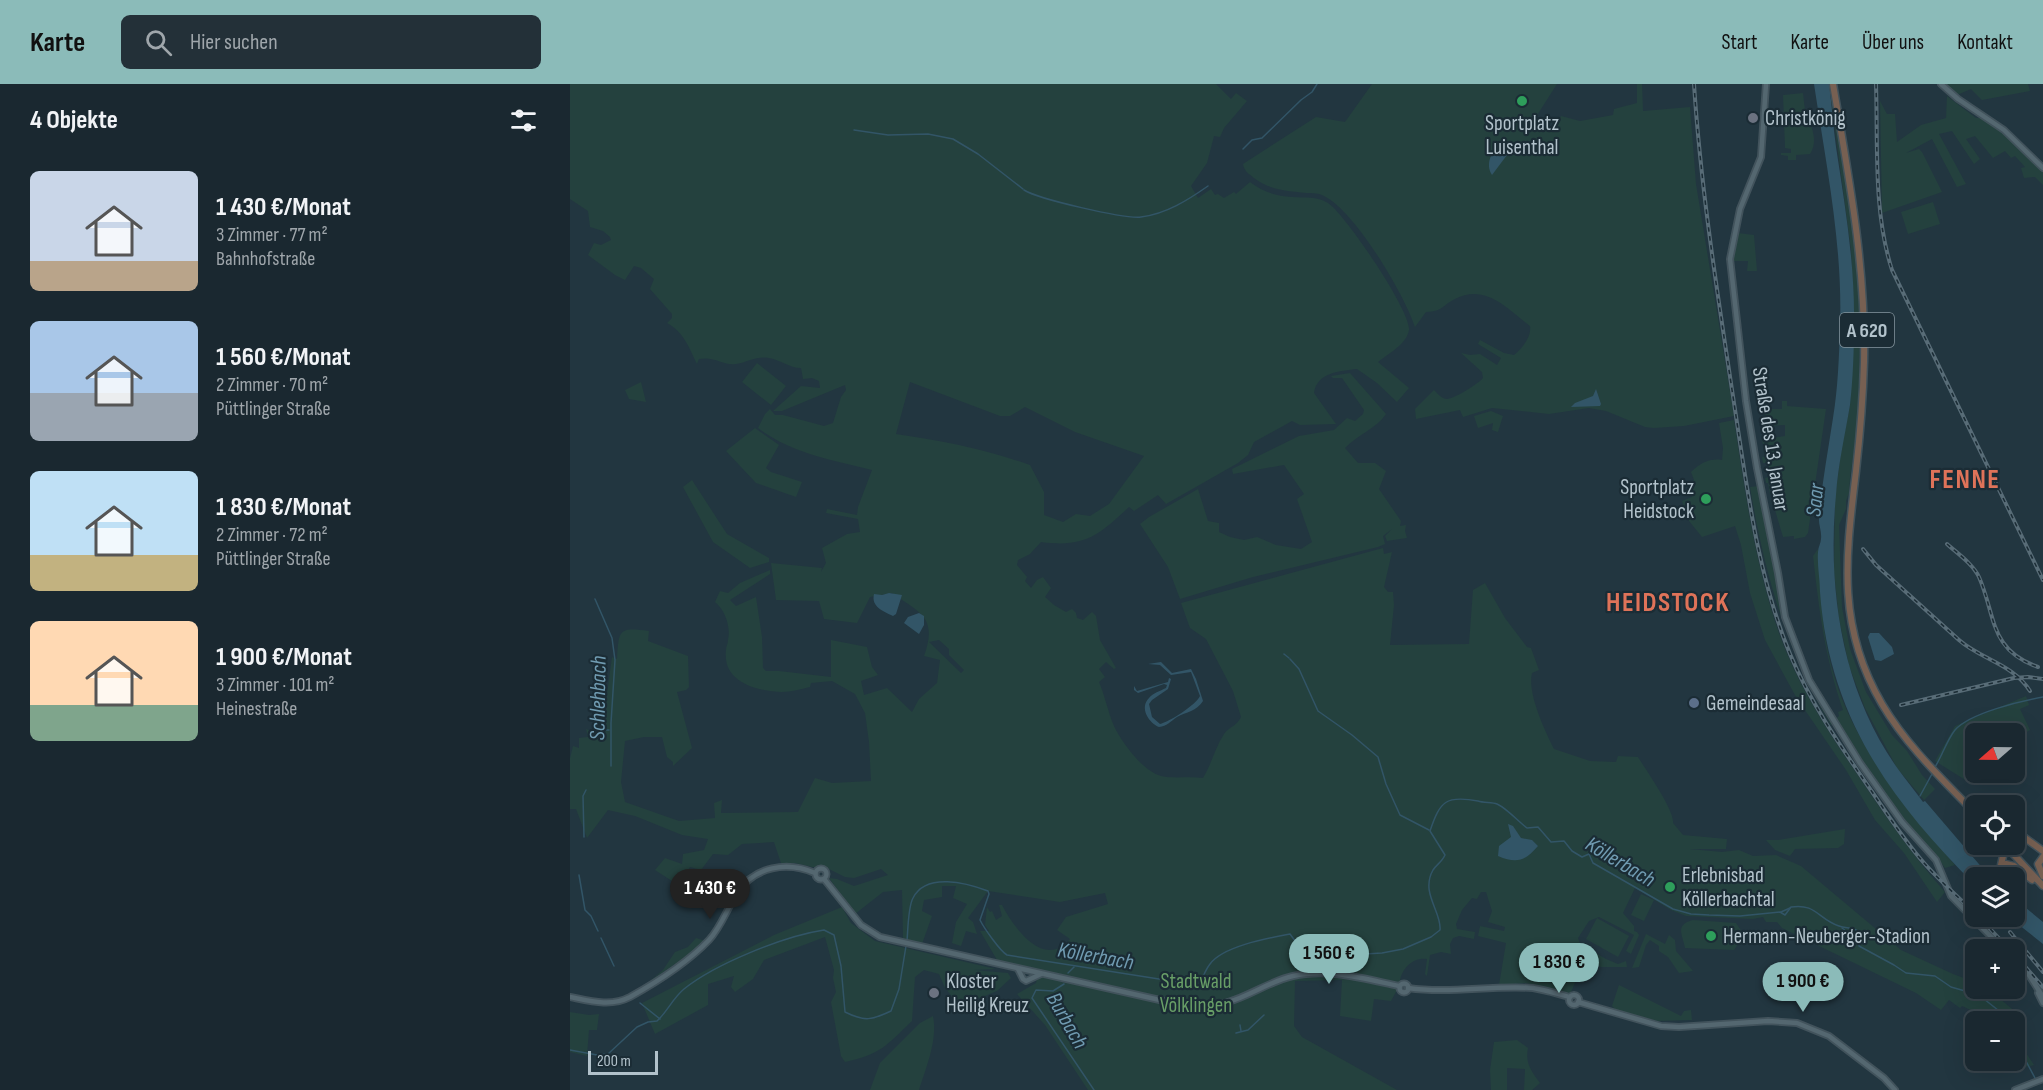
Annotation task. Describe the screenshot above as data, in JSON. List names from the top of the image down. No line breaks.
{"streets":{"highway":["A 620"],"main road":["Straße des 13. Januar"]},"districts":["FENNE","HEIDSTOCK"],"water":["Saar","Schlehbach","Köllerbach","Burbach"],"parks":["Stadtwald Völklingen"],"places":["Sportplatz Luisenthal","Christkönig","Sportplatz Heidstock","Gemeindesaal","Erlebnisbad Köllerbachtal","Hermann-Neuberger-Stadion","Kloster Heilig Kreuz"],"scale_bar":"200 m","north":"left","page":{"header":"Karte","search":"Hier suchen","nav":["Start","Karte","Über uns","Kontakt"],"heading":"4 Objekte","list":[{"name":"1 430 €/Monat","note":"3 Zimmer · 77 m² · Bahnhofstraße"},{"name":"1 560 €/Monat","note":"2 Zimmer · 70 m² · Püttlinger Straße"},{"name":"1 830 €/Monat","note":"2 Zimmer · 72 m² · Püttlinger Straße"},{"name":"1 900 €/Monat","note":"3 Zimmer · 101 m² · Heinestraße"}],"map_buttons":["+","−"],"price":["1 430 €","1 560 €","1 830 €","1 900 €"],"scale":"200 m"}}
